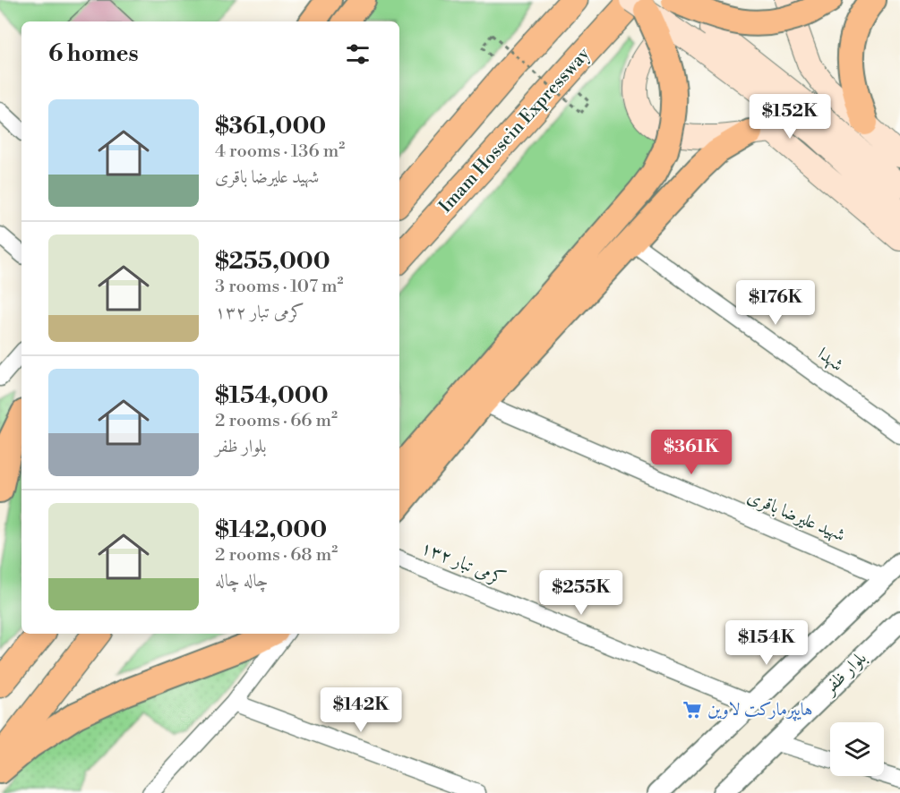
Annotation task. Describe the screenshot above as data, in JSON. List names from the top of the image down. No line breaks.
{"streets":{"highway":["Imam Hossein Expressway"],"street":["شهدا","شهید علیرضا باقری","کرمی تبار ۱۳۲","بلوار ظفر"]},"places":{"supermarket":["هایپرمارکت لاوین"]},"page":{"heading":"6 homes","list":[{"name":"$361,000","note":"4 rooms · 136 m² · شهید علیرضا باقری"},{"name":"$255,000","note":"3 rooms · 107 m² · کرمی تبار ۱۳۲"},{"name":"$154,000","note":"2 rooms · 66 m² · بلوار ظفر"},{"name":"$142,000","note":"2 rooms · 68 m² · چاله چاله"}],"price":["$152K","$176K","$361K","$255K","$154K","$142K"]}}
